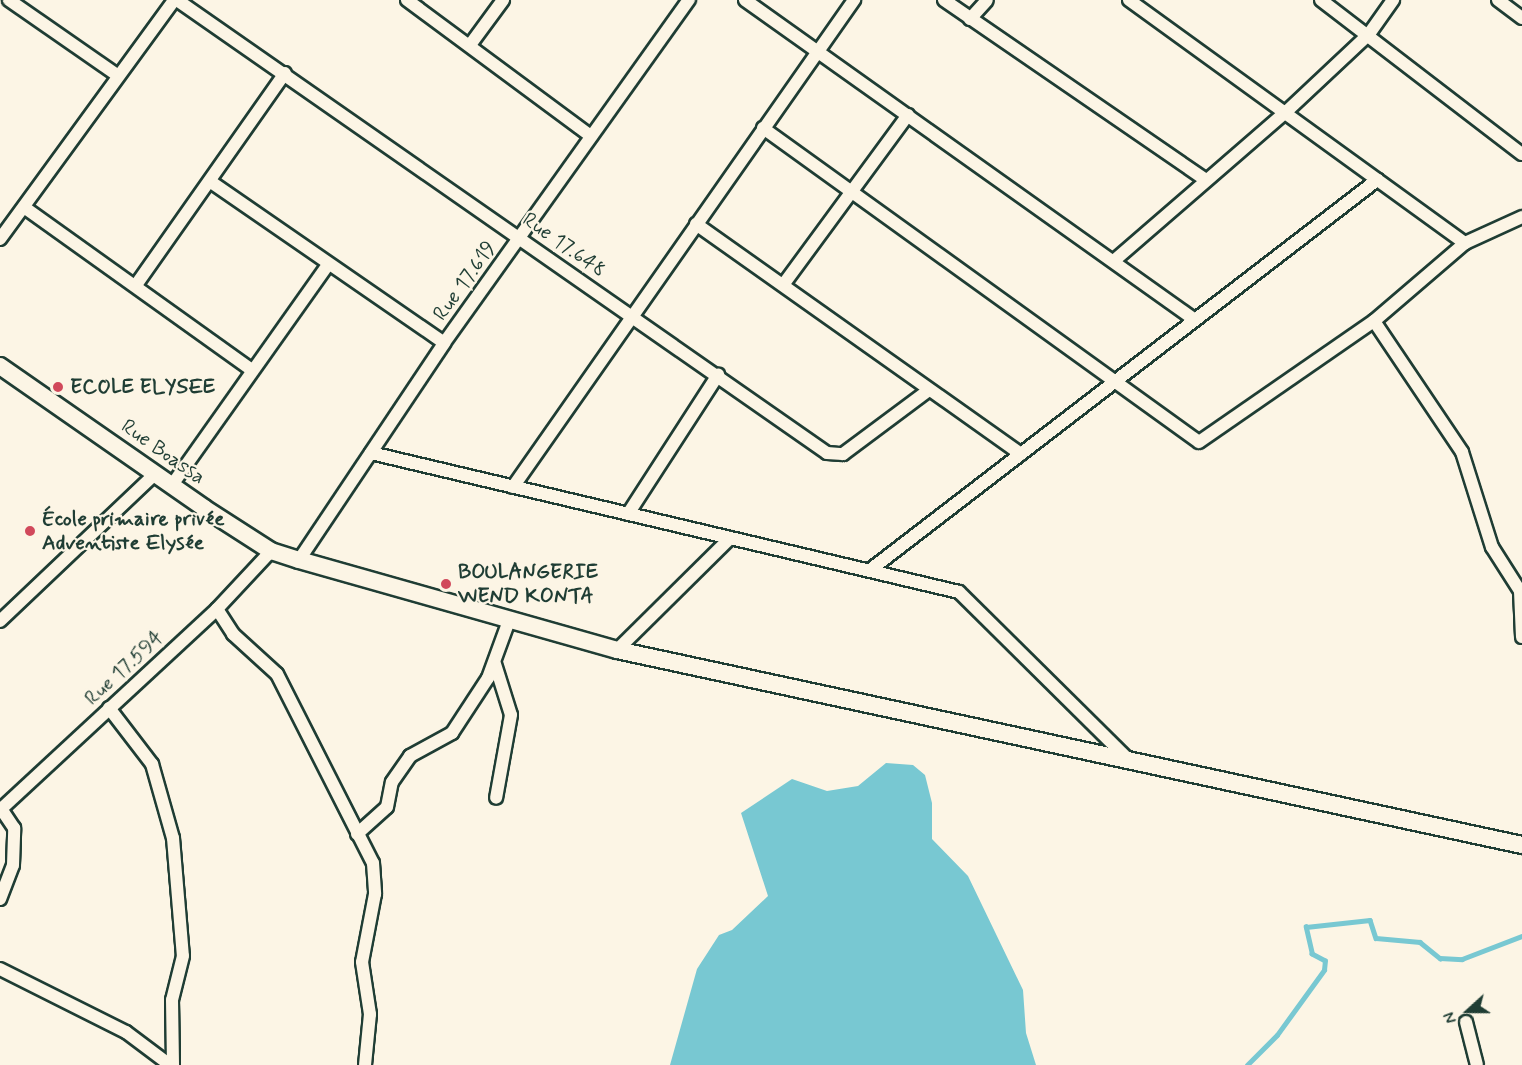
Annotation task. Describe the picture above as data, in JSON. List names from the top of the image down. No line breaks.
{"streets":{"street":["Rue 17.648","Rue 17.619","Rue Boassa","Rue 17.594"]},"crossings":[["Rue 17.648","Rue 17.619"],["Rue 17.619","Rue Boassa"],["Rue Boassa","Rue 17.594"]],"places":["ECOLE ELYSEE","École primaire privée Adventiste Elysée","BOULANGERIE WEND KONTA"],"north":"left"}
